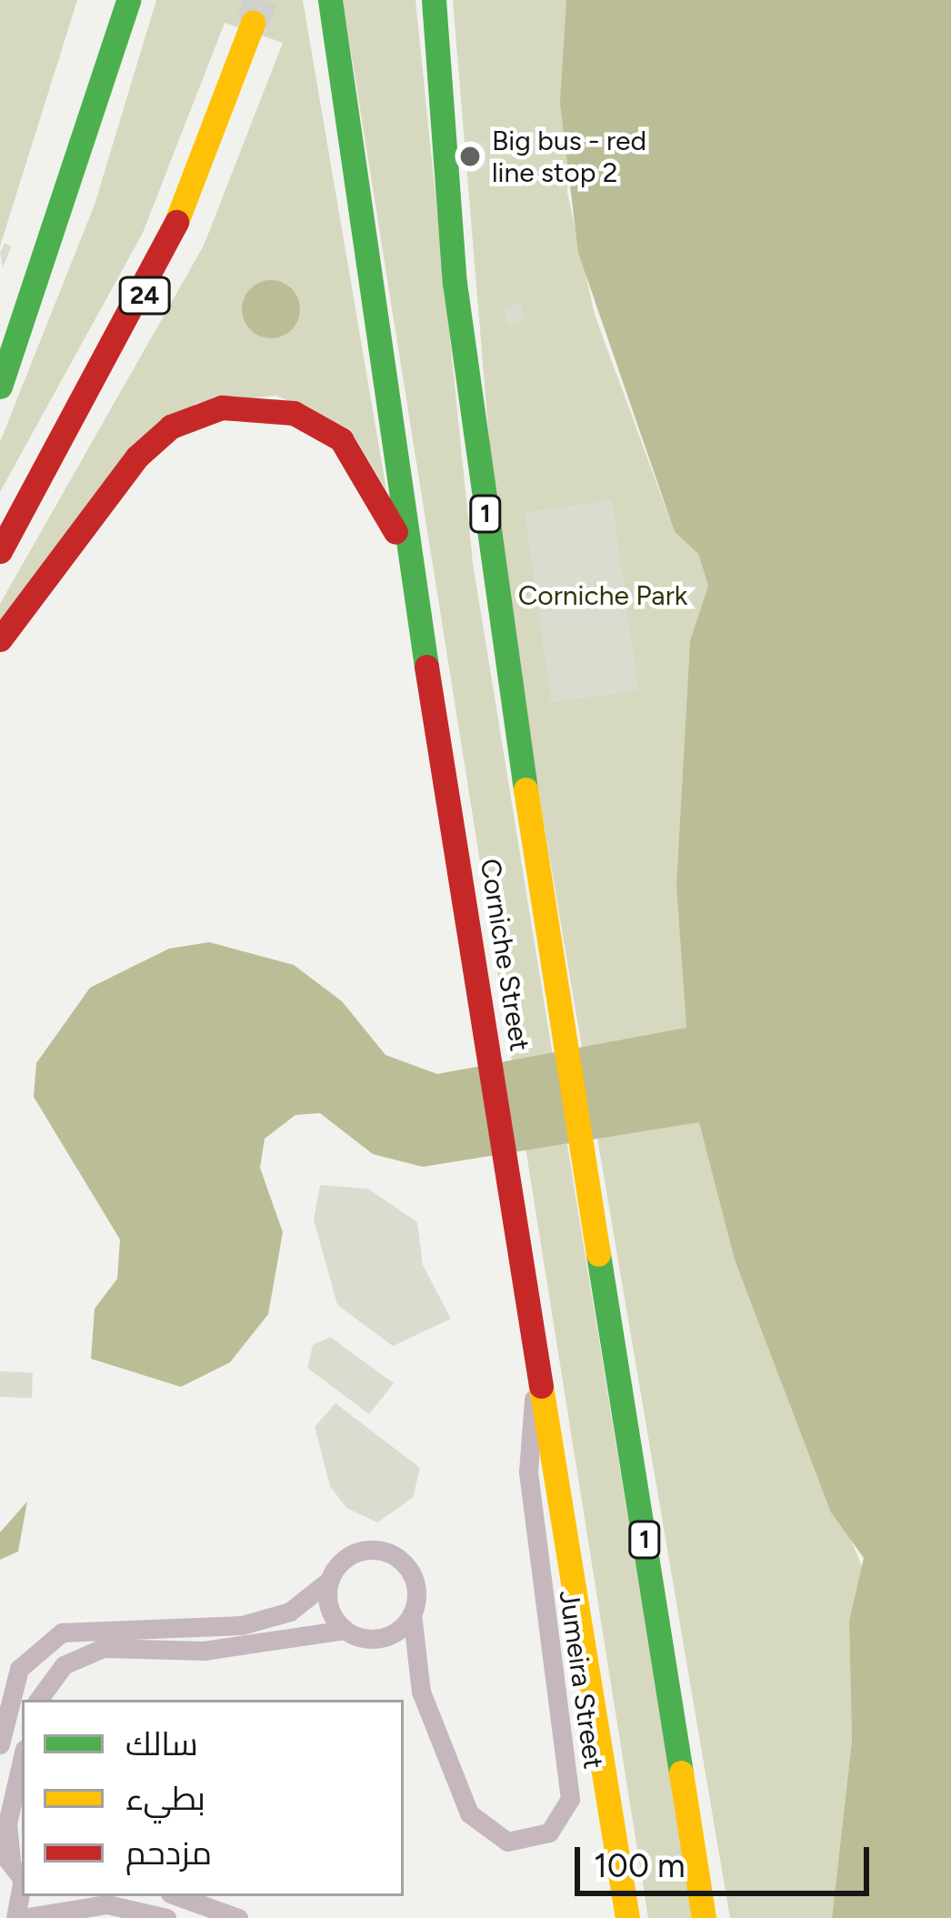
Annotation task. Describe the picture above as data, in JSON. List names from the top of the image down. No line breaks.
{"streets":{"highway":["24","1","Corniche Street"],"street":["Jumeira Street"]},"crossings":[["Corniche Street","Jumeira Street"]],"parks":["Corniche Park"],"places":["Big bus - red line stop 2"],"legend":["سالك","بطيء","مزدحم"],"scale_bar":"100 m"}
